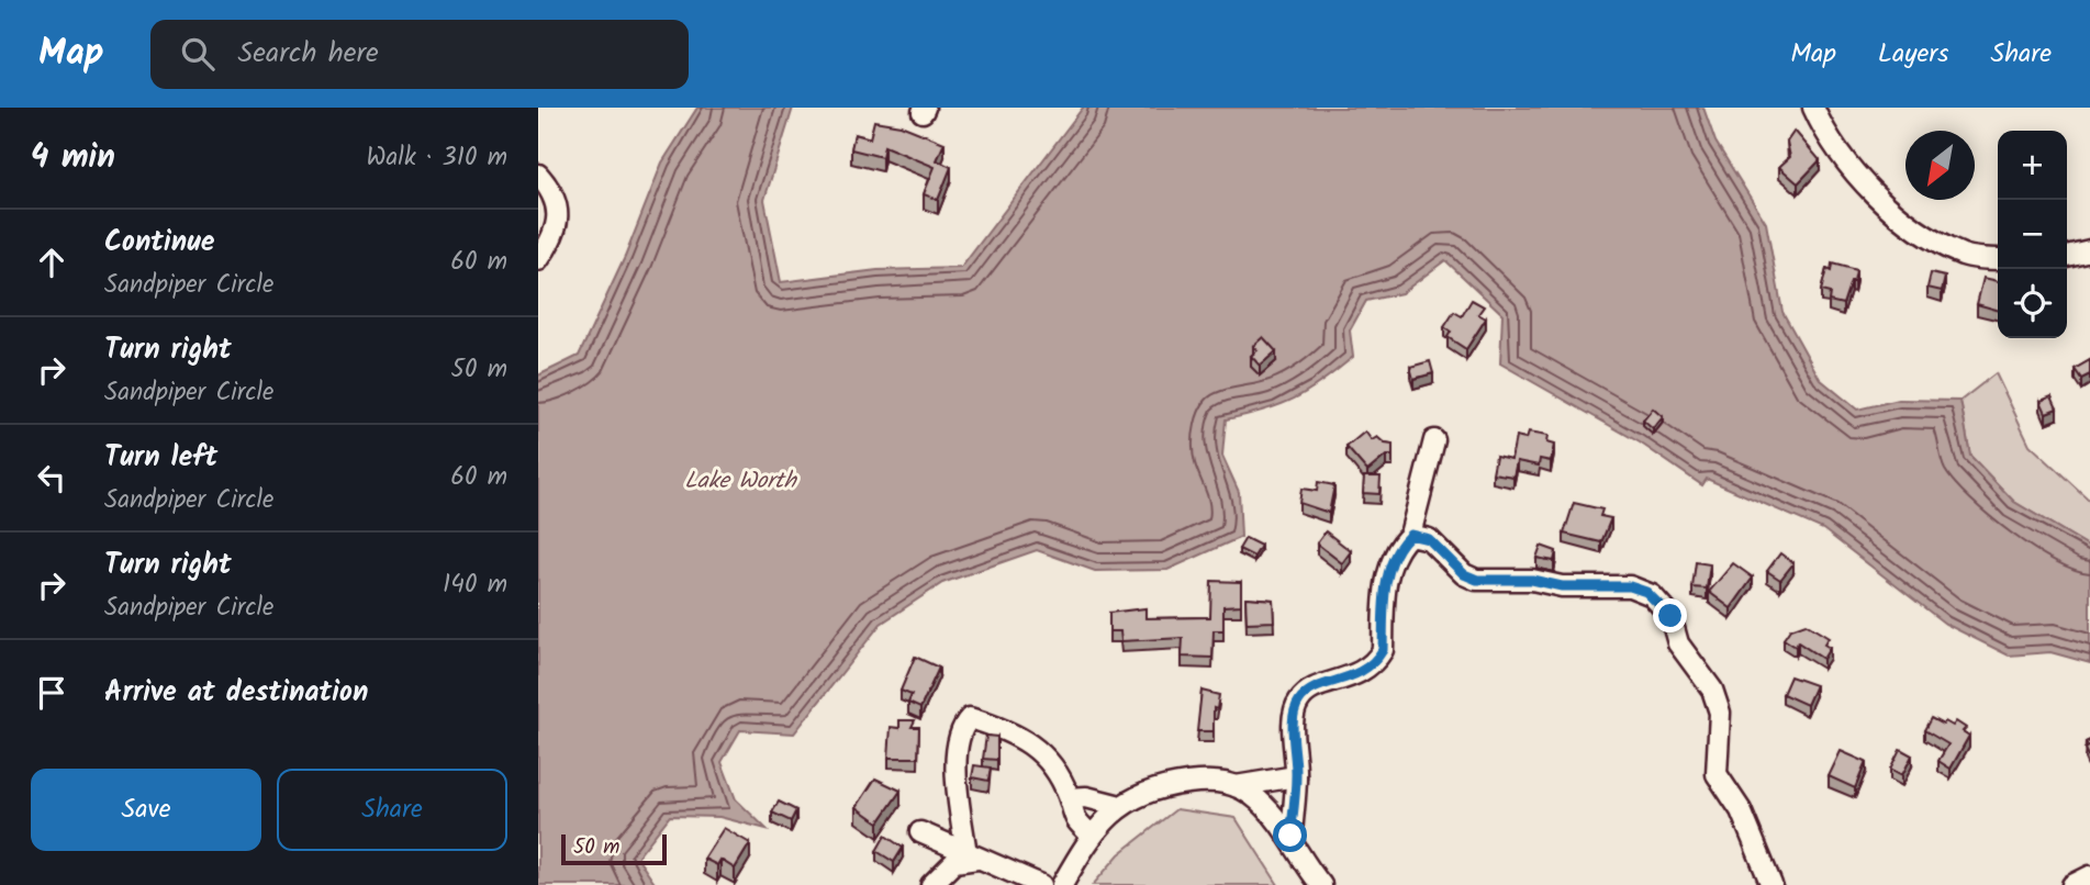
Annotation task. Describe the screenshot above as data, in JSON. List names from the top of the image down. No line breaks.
{"water":["Lake Worth"],"scale_bar":"50 m","north":"bottom left","page":{"header":"Map","search":"Search here","nav":["Map","Layers","Share"],"heading":["4 min","Walk · 310 m"],"map_buttons":["+","−"],"list":[["Continue","Sandpiper Circle","60 m"],["Turn right","Sandpiper Circle","50 m"],["Turn left","Sandpiper Circle","60 m"],["Turn right","Sandpiper Circle","140 m"],"Arrive at destination"],"buttons":["Save","Share"],"scale":"50 m"}}
